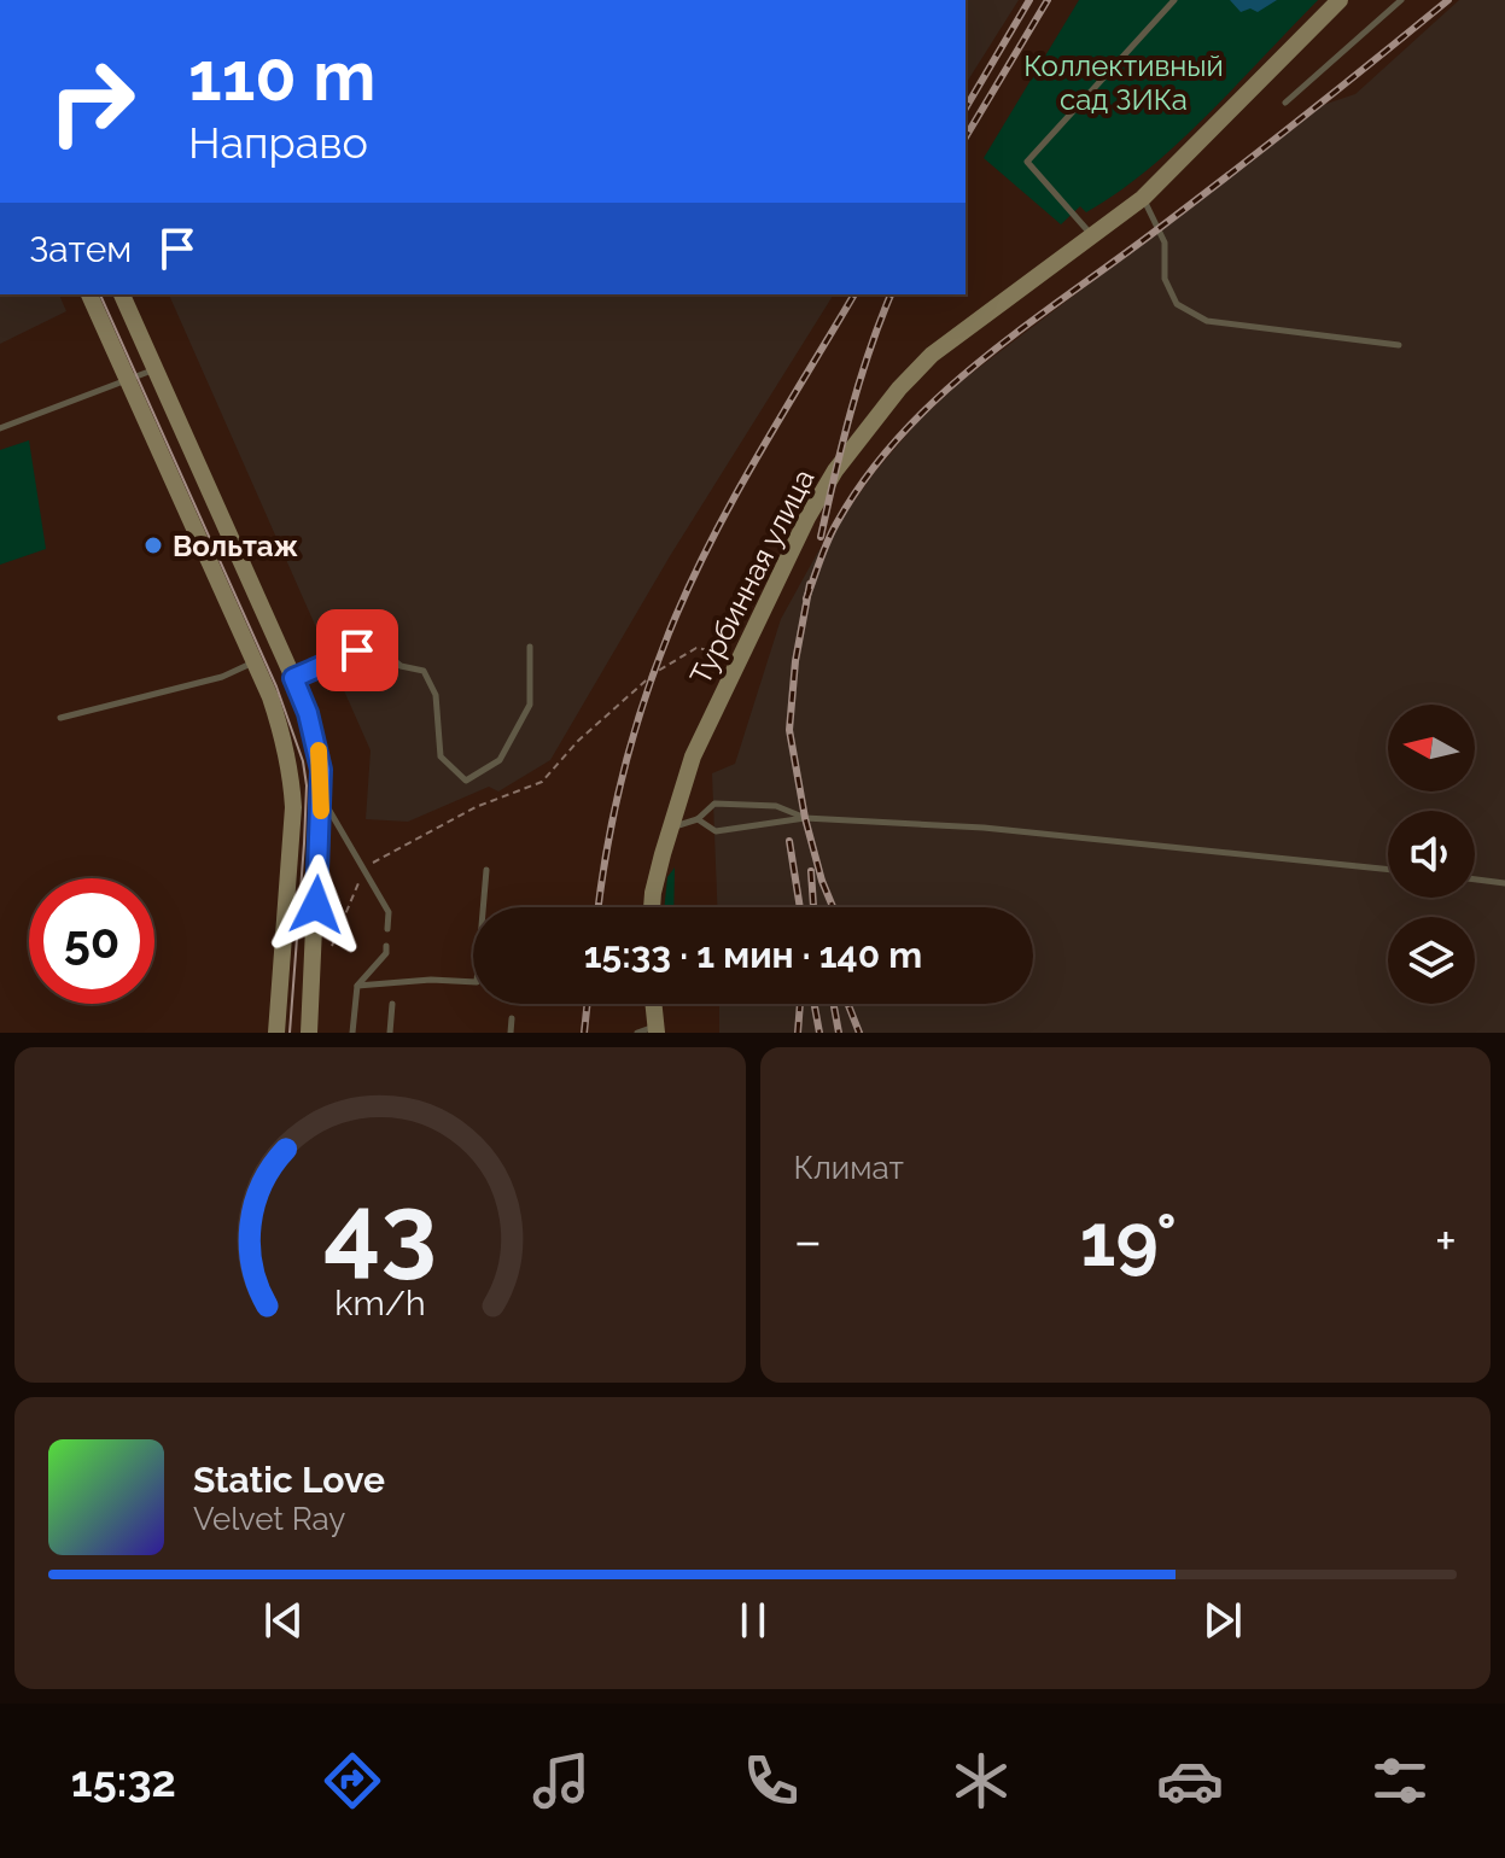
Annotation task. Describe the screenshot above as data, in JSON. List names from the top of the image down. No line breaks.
{"streets":{"main road":["Турбинная улица"]},"parks":["Коллективный сад ЗИКа"],"places":["Вольтаж"],"north":"left","page":{"turn":["110 m","Направо"],"then":"Затем","limit":"50","trip":"15:33 · 1 мин · 140 m","tile":"Климат","heat":["−","19°","+"],"song":["Static Love","Velvet Ray"],"tabs":"15:32","gauge":["43","km/h"]}}
